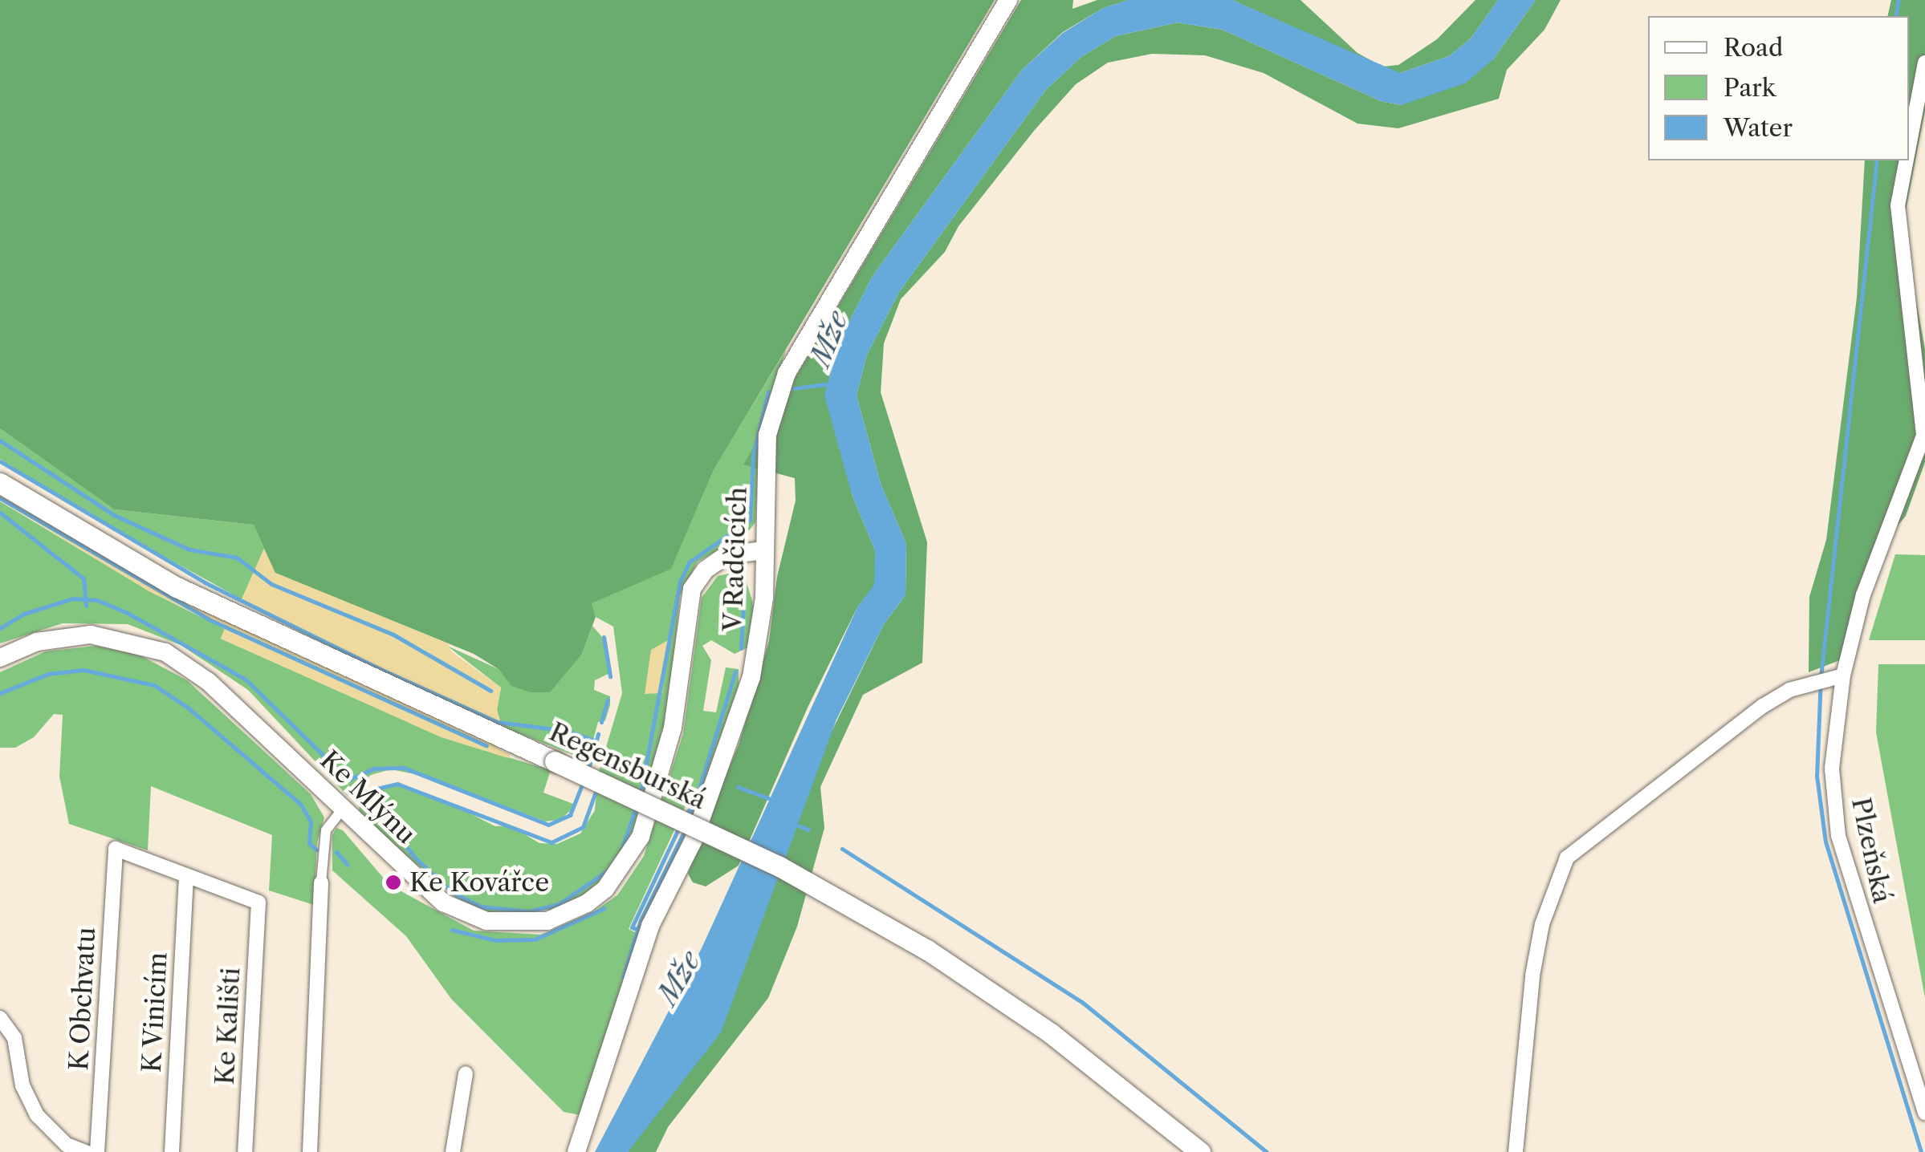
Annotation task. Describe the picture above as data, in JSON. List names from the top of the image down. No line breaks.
{"streets":{"main road":["Regensburská"],"street":["V Radčicích","Ke Mlýnu","Plzeňská","K Obchvatu","K Vinicím","Ke Kališti"]},"crossings":[["V Radčicích","Ke Mlýnu"],["K Obchvatu","K Vinicím"],["K Obchvatu","Ke Kališti"],["K Vinicím","Ke Kališti"]],"water":["Mže"],"places":["Ke Kovářce"],"legend":["Road","Park","Water"]}
